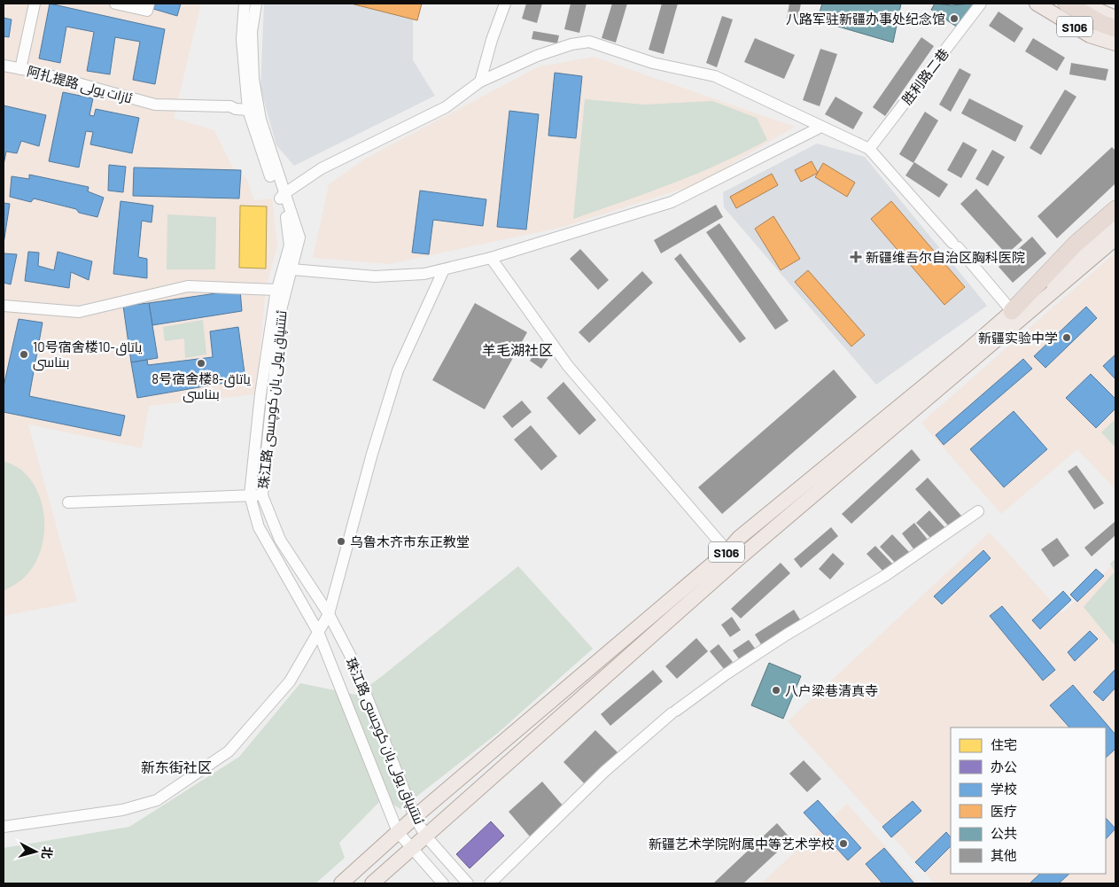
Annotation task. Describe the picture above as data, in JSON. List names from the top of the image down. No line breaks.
{"streets":{"main road":["S106"],"street":["胜利路二巷","阿扎提路 ئازات يولى","珠江路 ئىتتىپاق يولى يان كوچىسى"]},"crossings":[["S106","珠江路 ئىتتىپاق يولى يان كوچىسى"],["阿扎提路 ئازات يولى","珠江路 ئىتتىپاق يولى يان كوچىسى"]],"districts":["羊毛湖社区","新东街社区"],"places":{"other":["八路军驻新疆办事处纪念馆","新疆实验中学","10号宿舍楼10-ياتاق بىناسى","8号宿舍楼8-ياتاق بىناسى","乌鲁木齐市东正教堂","八户梁巷清真寺","新疆艺术学院附属中等艺术学校"],"health":["新疆维吾尔自治区胸科医院"]},"legend":["住宅","办公","学校","医疗","公共","其他"],"north":"right"}
